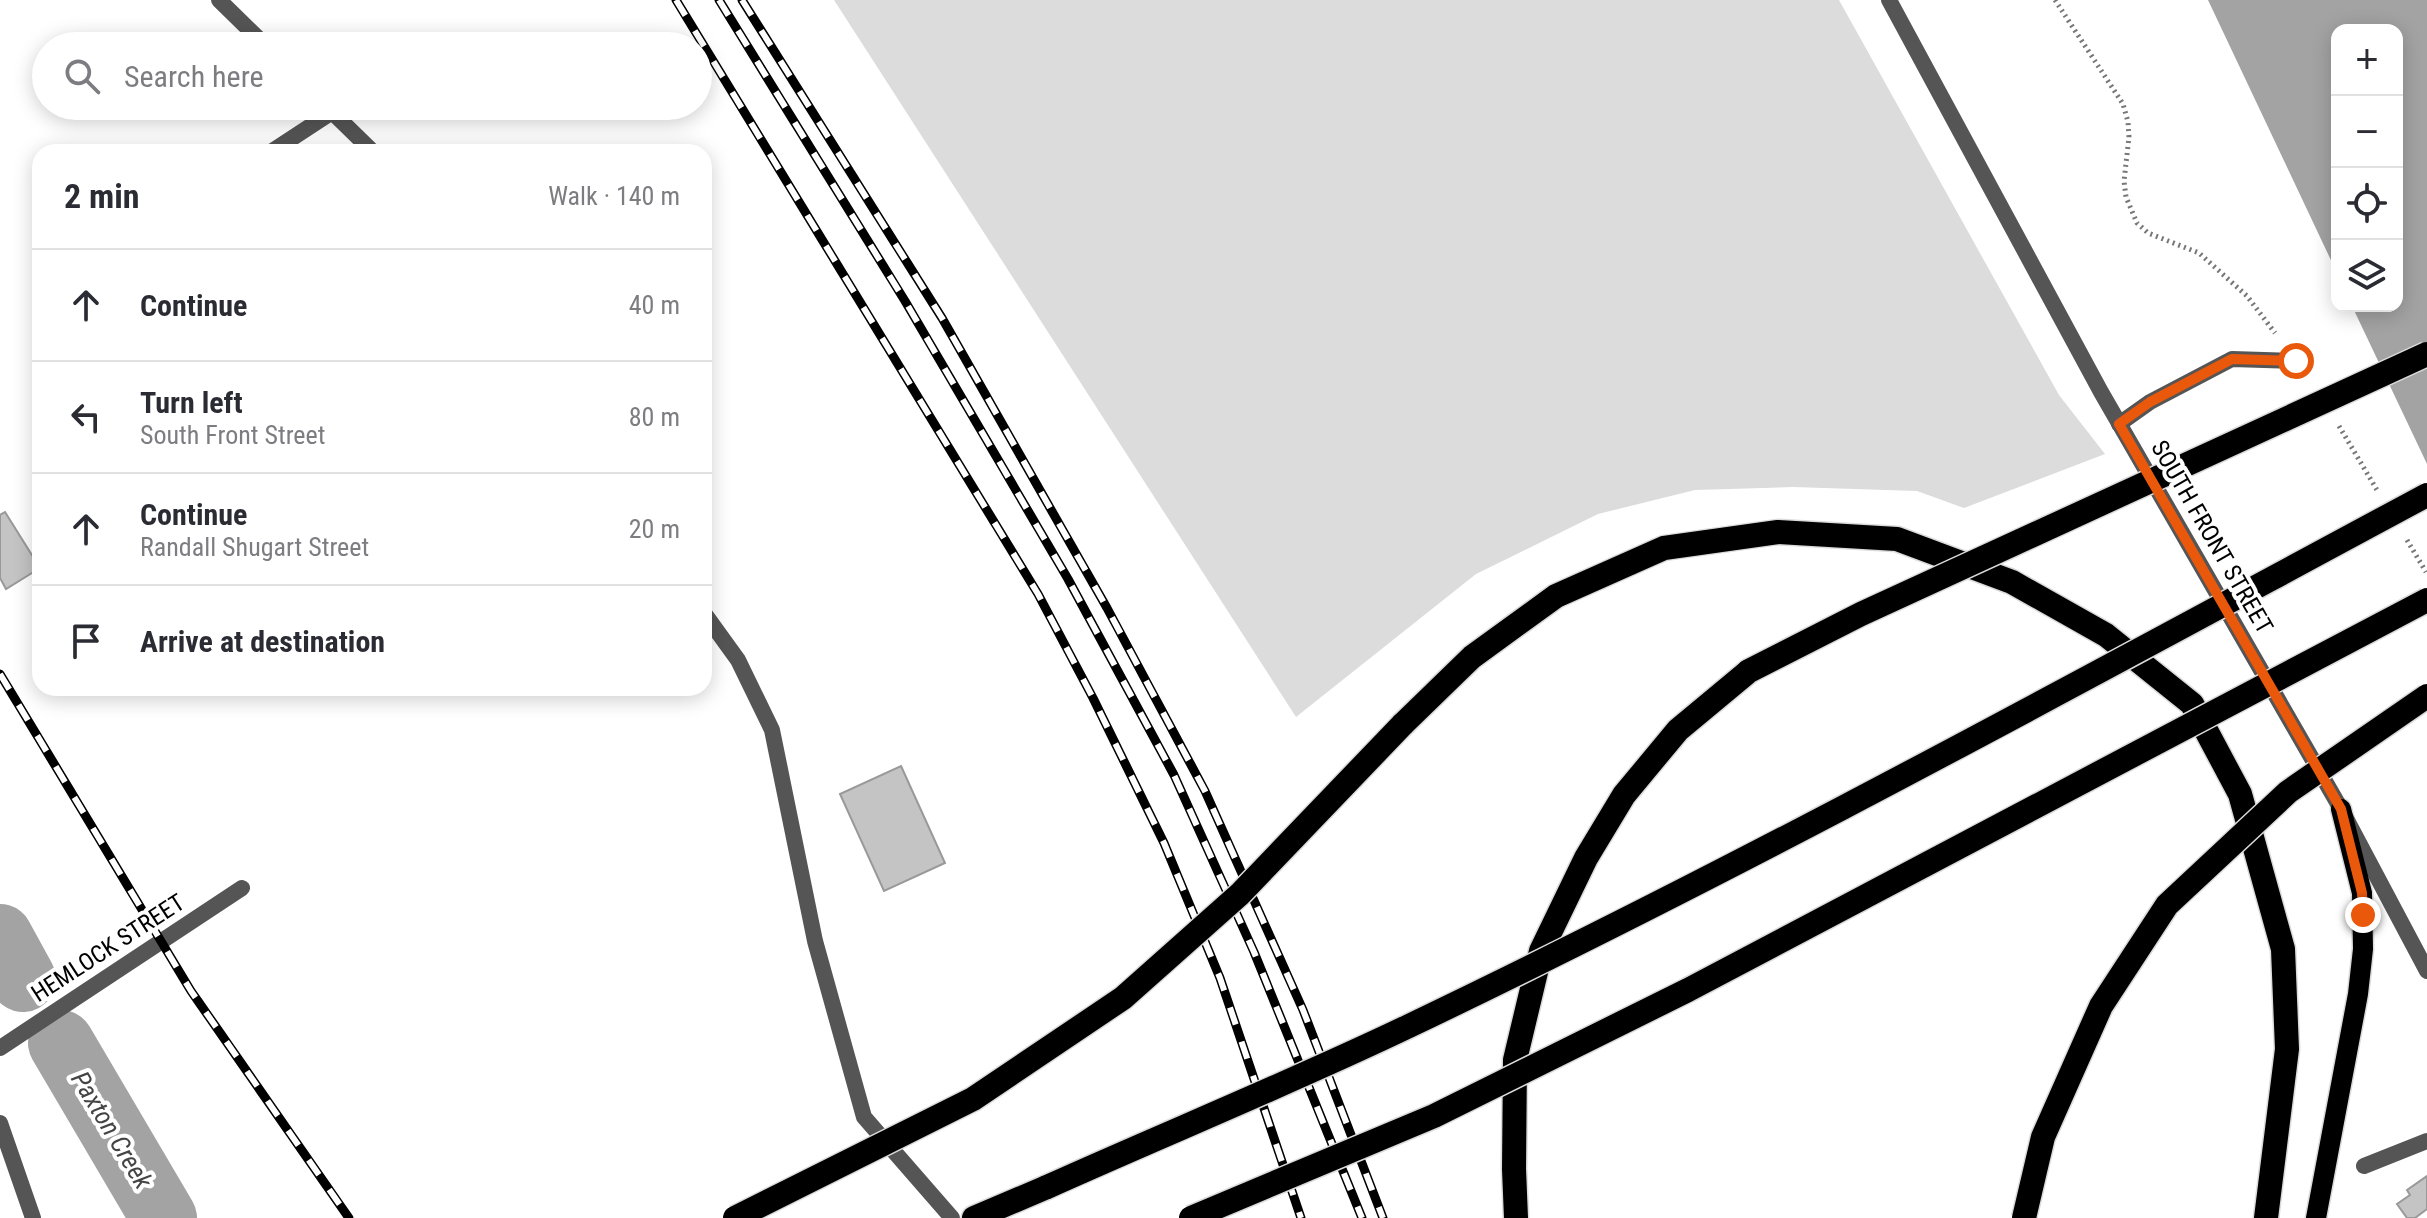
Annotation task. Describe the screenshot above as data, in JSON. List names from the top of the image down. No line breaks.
{"streets":{"street":["SOUTH FRONT STREET","HEMLOCK STREET"]},"water":["Paxton Creek"],"page":{"map_buttons":["+","−"],"search":"Search here","heading":["2 min","Walk · 140 m"],"list":[["Continue","40 m"],["Turn left","South Front Street","80 m"],["Continue","Randall Shugart Street","20 m"],"Arrive at destination"]}}
